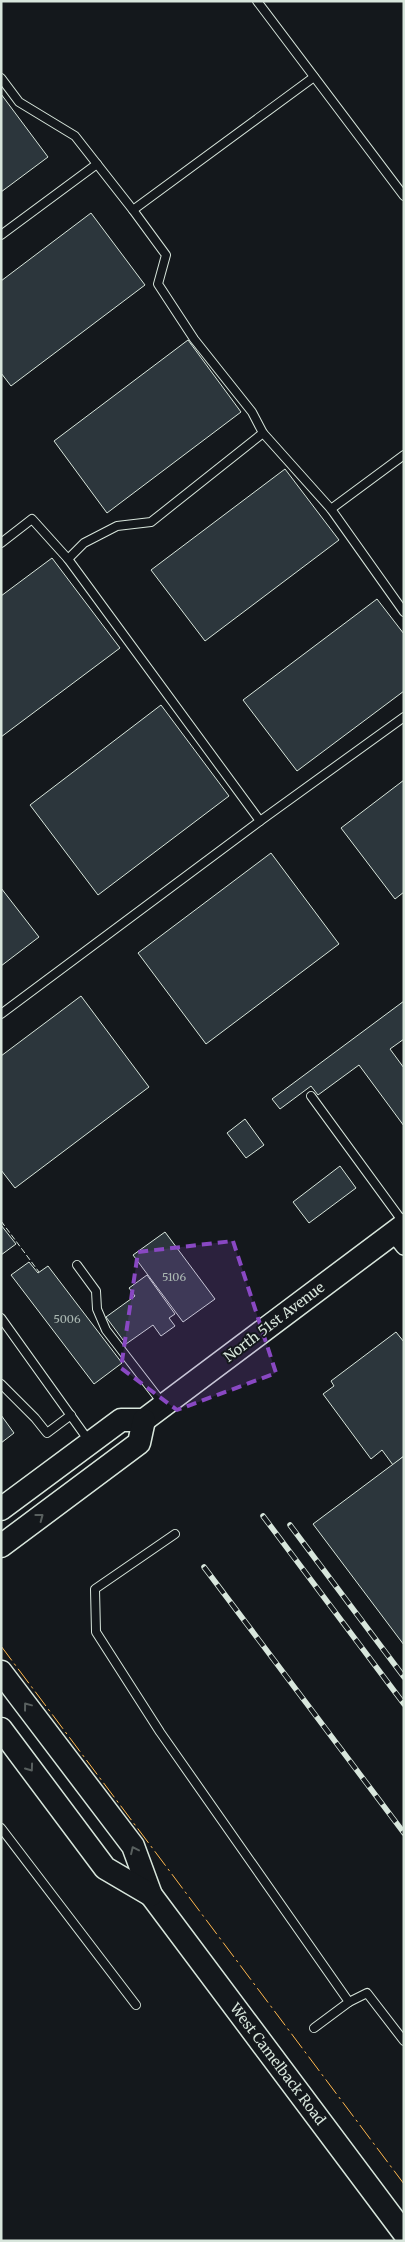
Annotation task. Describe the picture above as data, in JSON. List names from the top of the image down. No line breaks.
{"streets":{"main road":["North 51st Avenue","West Camelback Road"]},"house_numbers":["5106","5006"]}
